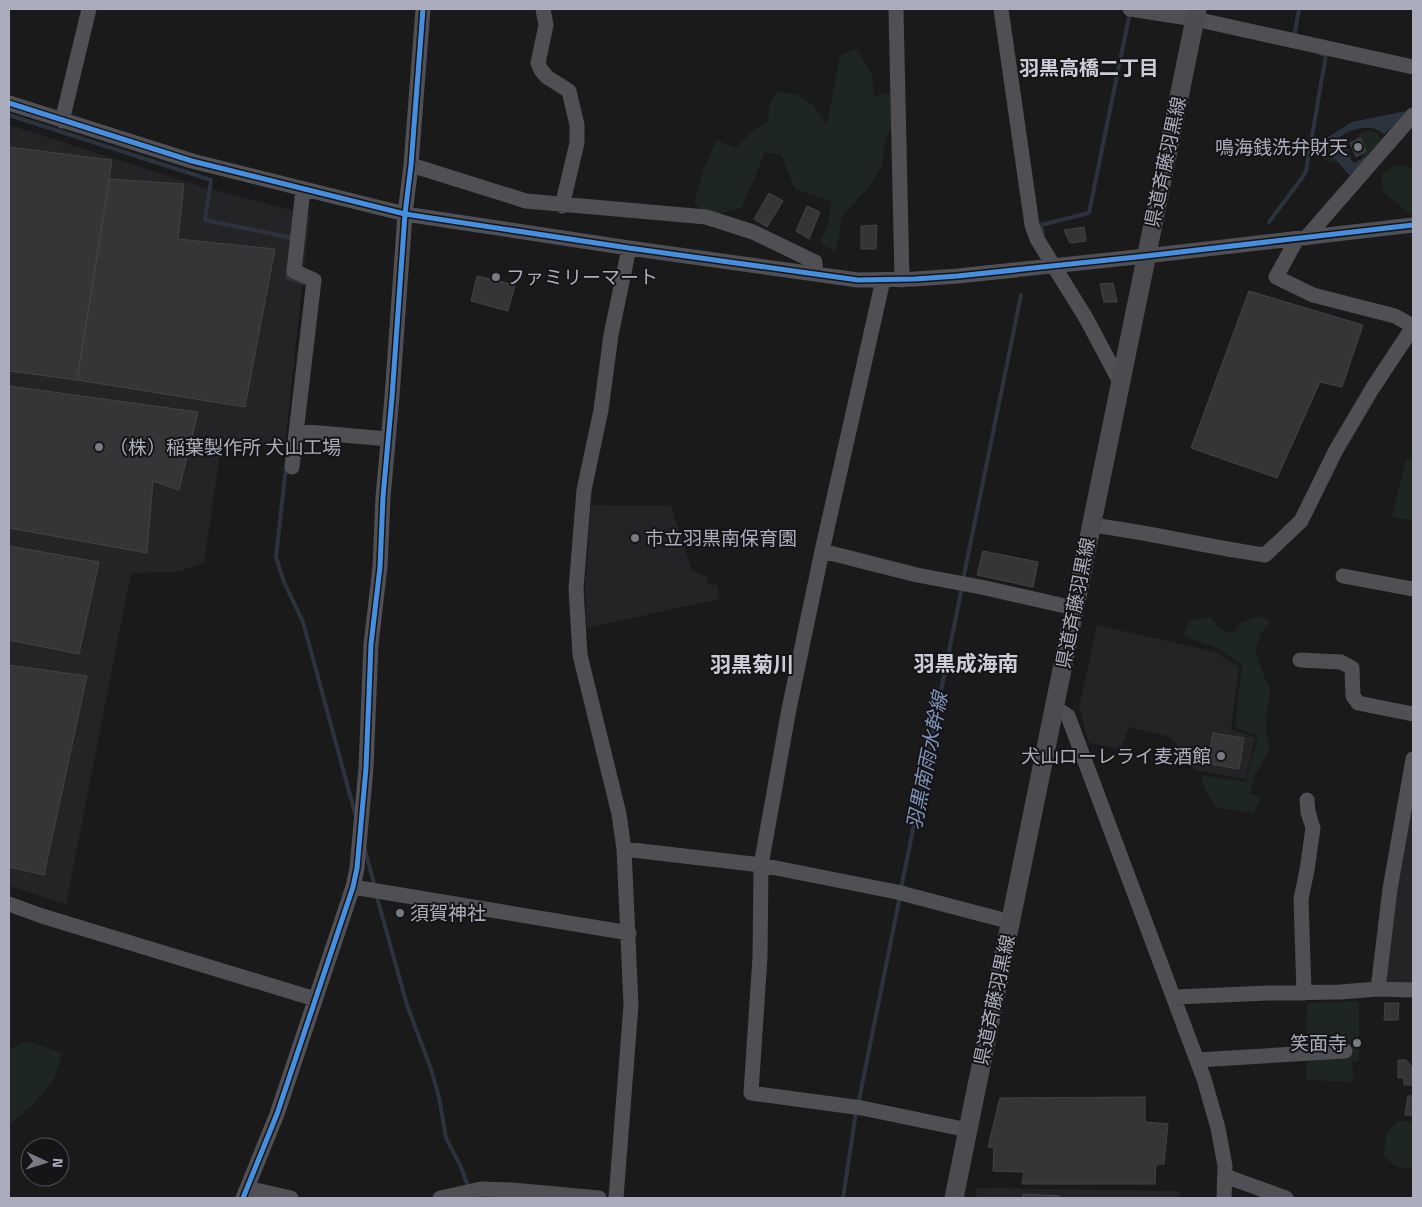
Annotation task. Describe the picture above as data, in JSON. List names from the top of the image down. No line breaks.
{"streets":{"main road":["県道斉藤羽黒線"]},"districts":["羽黒高橋二丁目","羽黒成海南","羽黒菊川"],"water":["羽黒南雨水幹線"],"places":["鳴海銭洗弁財天","ファミリーマート","（株）稲葉製作所 犬山工場","市立羽黒南保育園","犬山ローレライ麦酒館","須賀神社","笑面寺"],"north":"right"}
